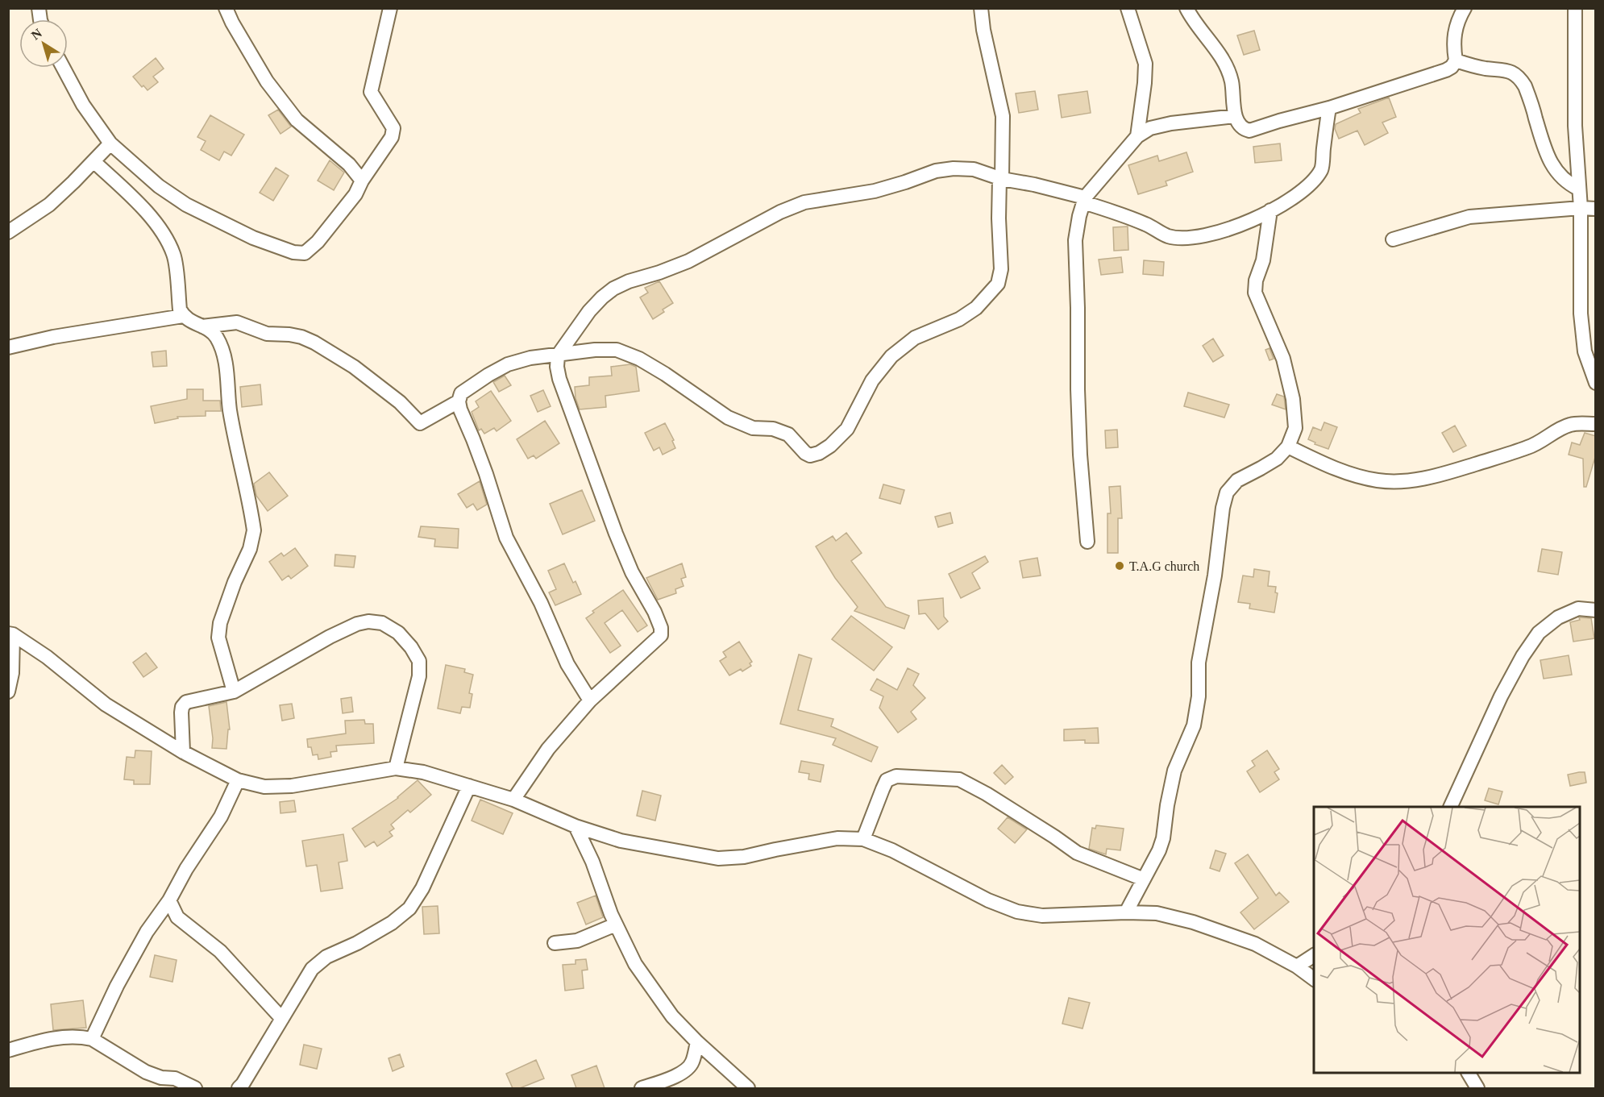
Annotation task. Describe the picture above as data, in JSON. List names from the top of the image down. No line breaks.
{"places":["T.A.G church"],"north":"top left"}
